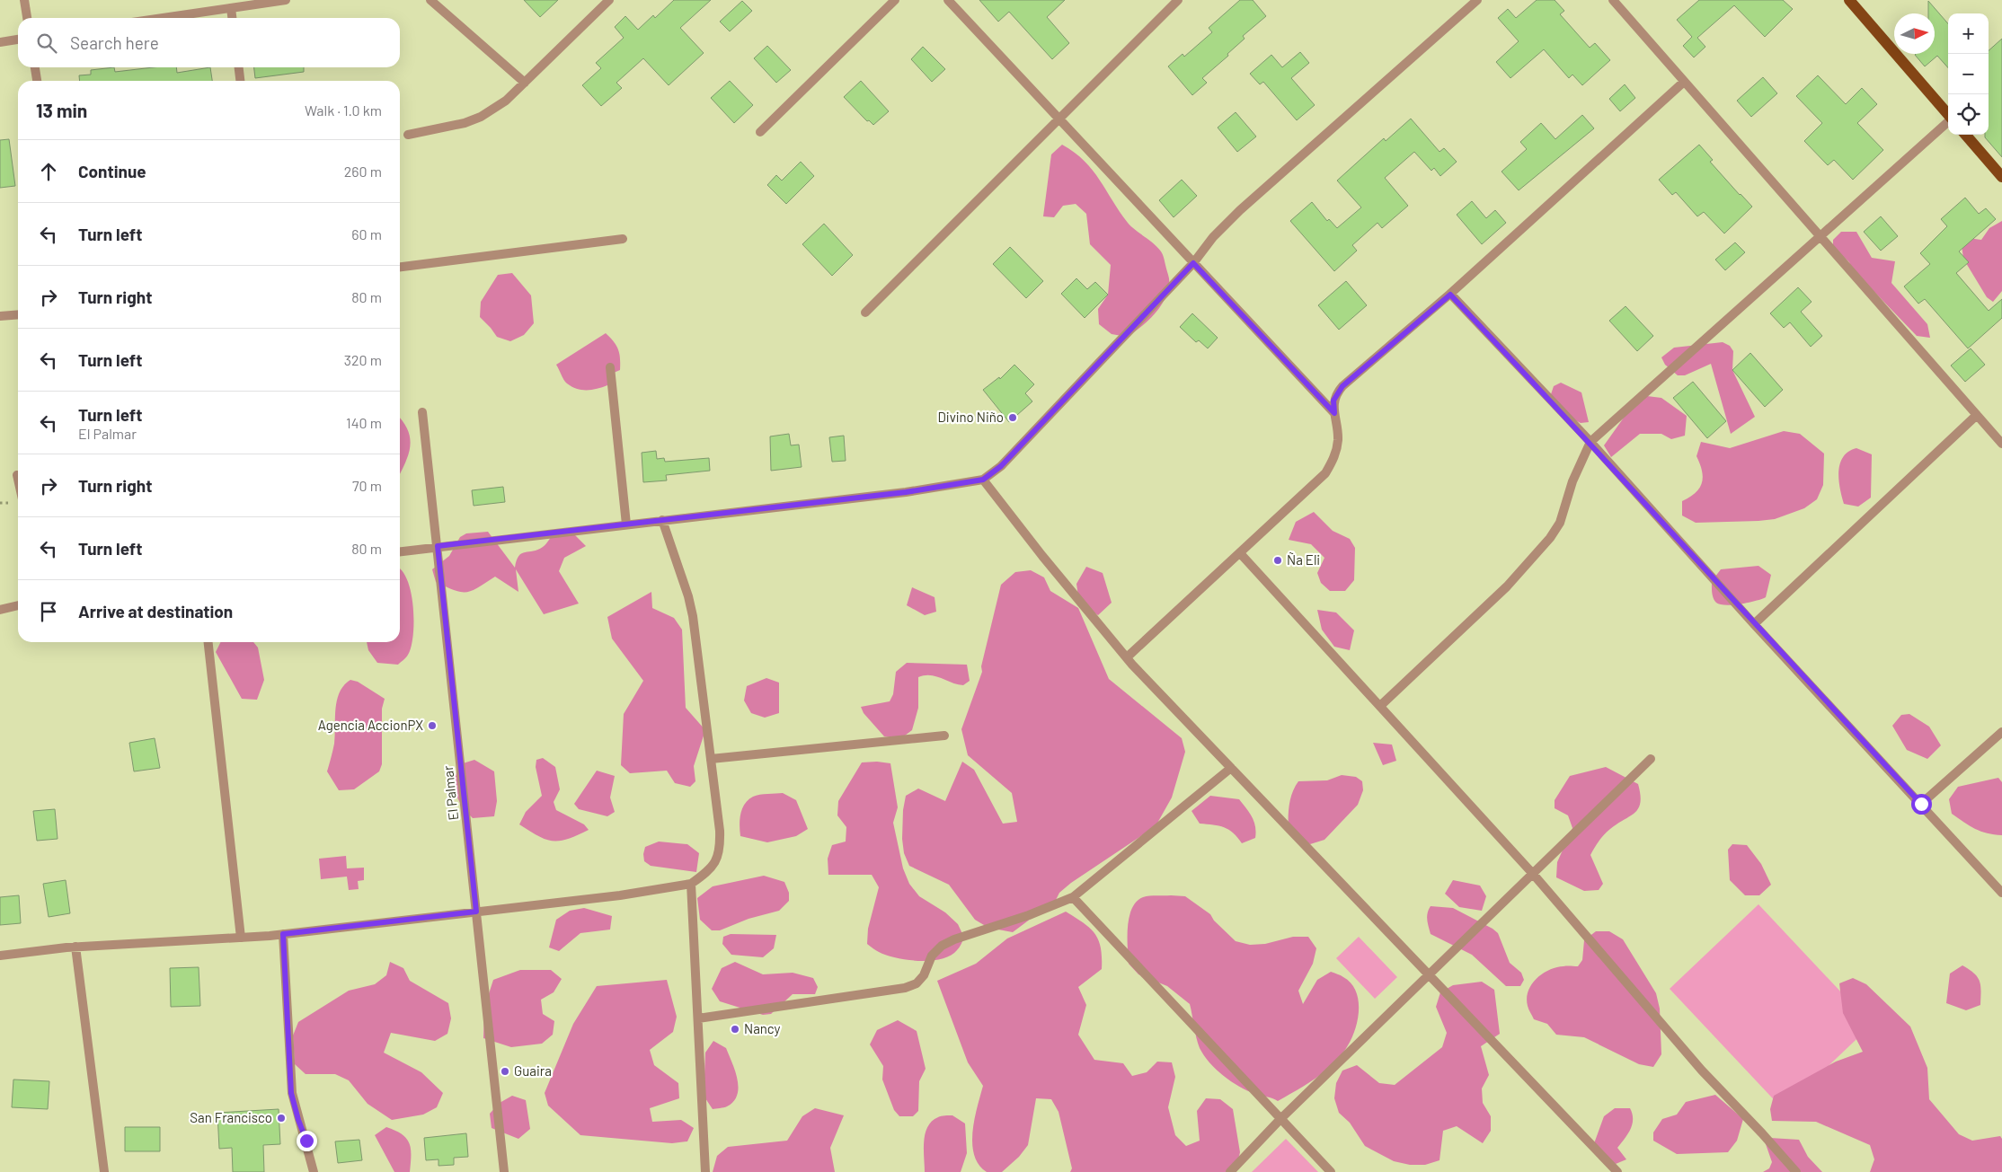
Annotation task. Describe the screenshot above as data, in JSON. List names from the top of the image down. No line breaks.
{"streets":{"street":["El Palmar"]},"places":["Divino Niño","Ña Eli","Agencia AccionPX","Nancy","Guaira","San Francisco"],"north":"right","page":{"map_buttons":["+","−"],"search":"Search here","heading":["13 min","Walk · 1.0 km"],"list":[["Continue","260 m"],["Turn left","60 m"],["Turn right","80 m"],["Turn left","320 m"],["Turn left","El Palmar","140 m"],["Turn right","70 m"],["Turn left","80 m"],"Arrive at destination"]}}
